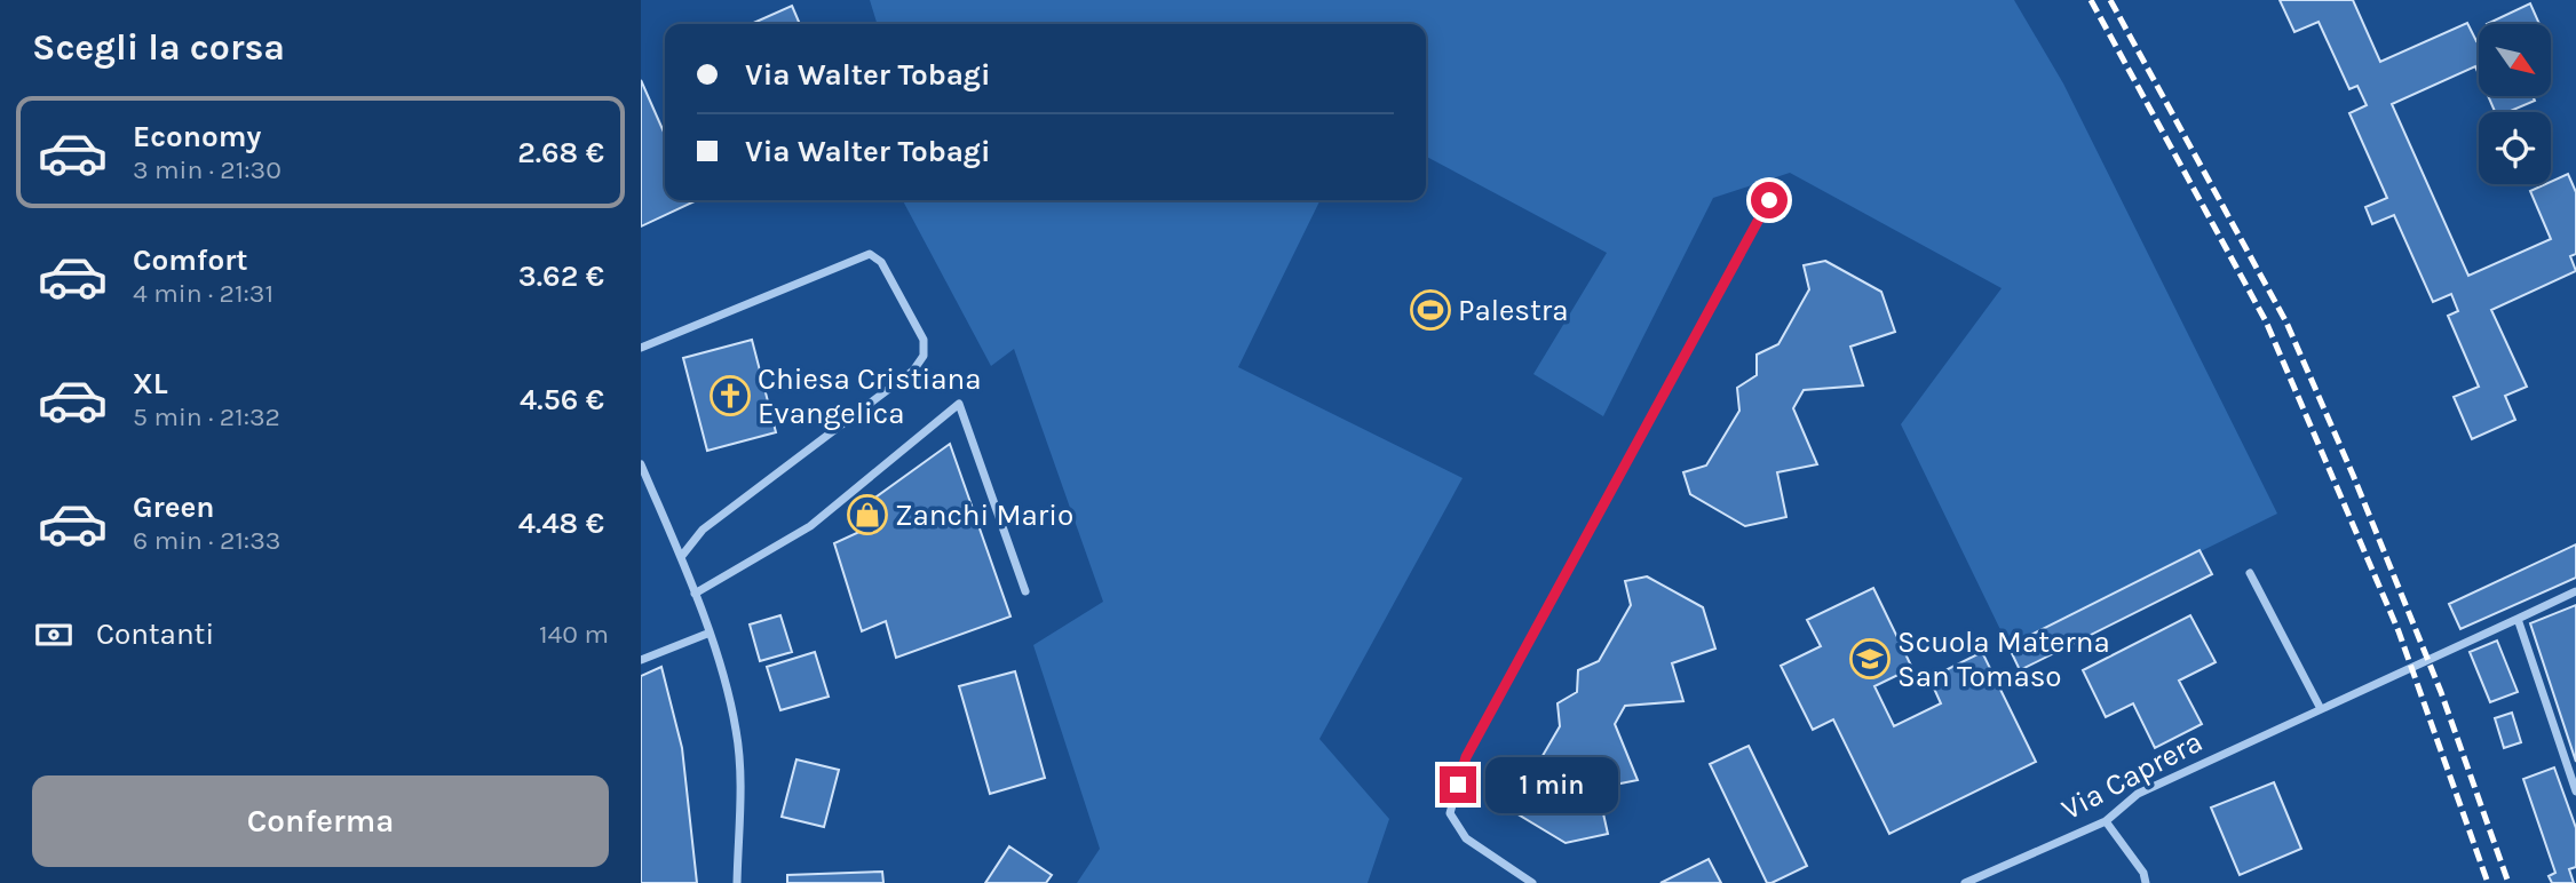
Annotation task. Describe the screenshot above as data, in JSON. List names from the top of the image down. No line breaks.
{"streets":{"street":["Via Caprera"]},"places":{"sports":["Palestra"],"church":["Chiesa Cristiana Evangelica"],"shop":["Zanchi Mario"],"school or university":["Scuola Materna San Tomaso"]},"north":"bottom right","page":{"heading":"Scegli la corsa","banner":["Via Walter Tobagi","Via Walter Tobagi"],"list":[{"name":"Economy","note":"3 min · 21:30","value":"2.68 €"},{"name":"Comfort","note":"4 min · 21:31","value":"3.62 €"},{"name":"XL","note":"5 min · 21:32","value":"4.56 €"},{"name":"Green","note":"6 min · 21:33","value":"4.48 €"}],"pay":["Contanti","140 m"],"bubble":"1 min","buttons":"Conferma"}}
